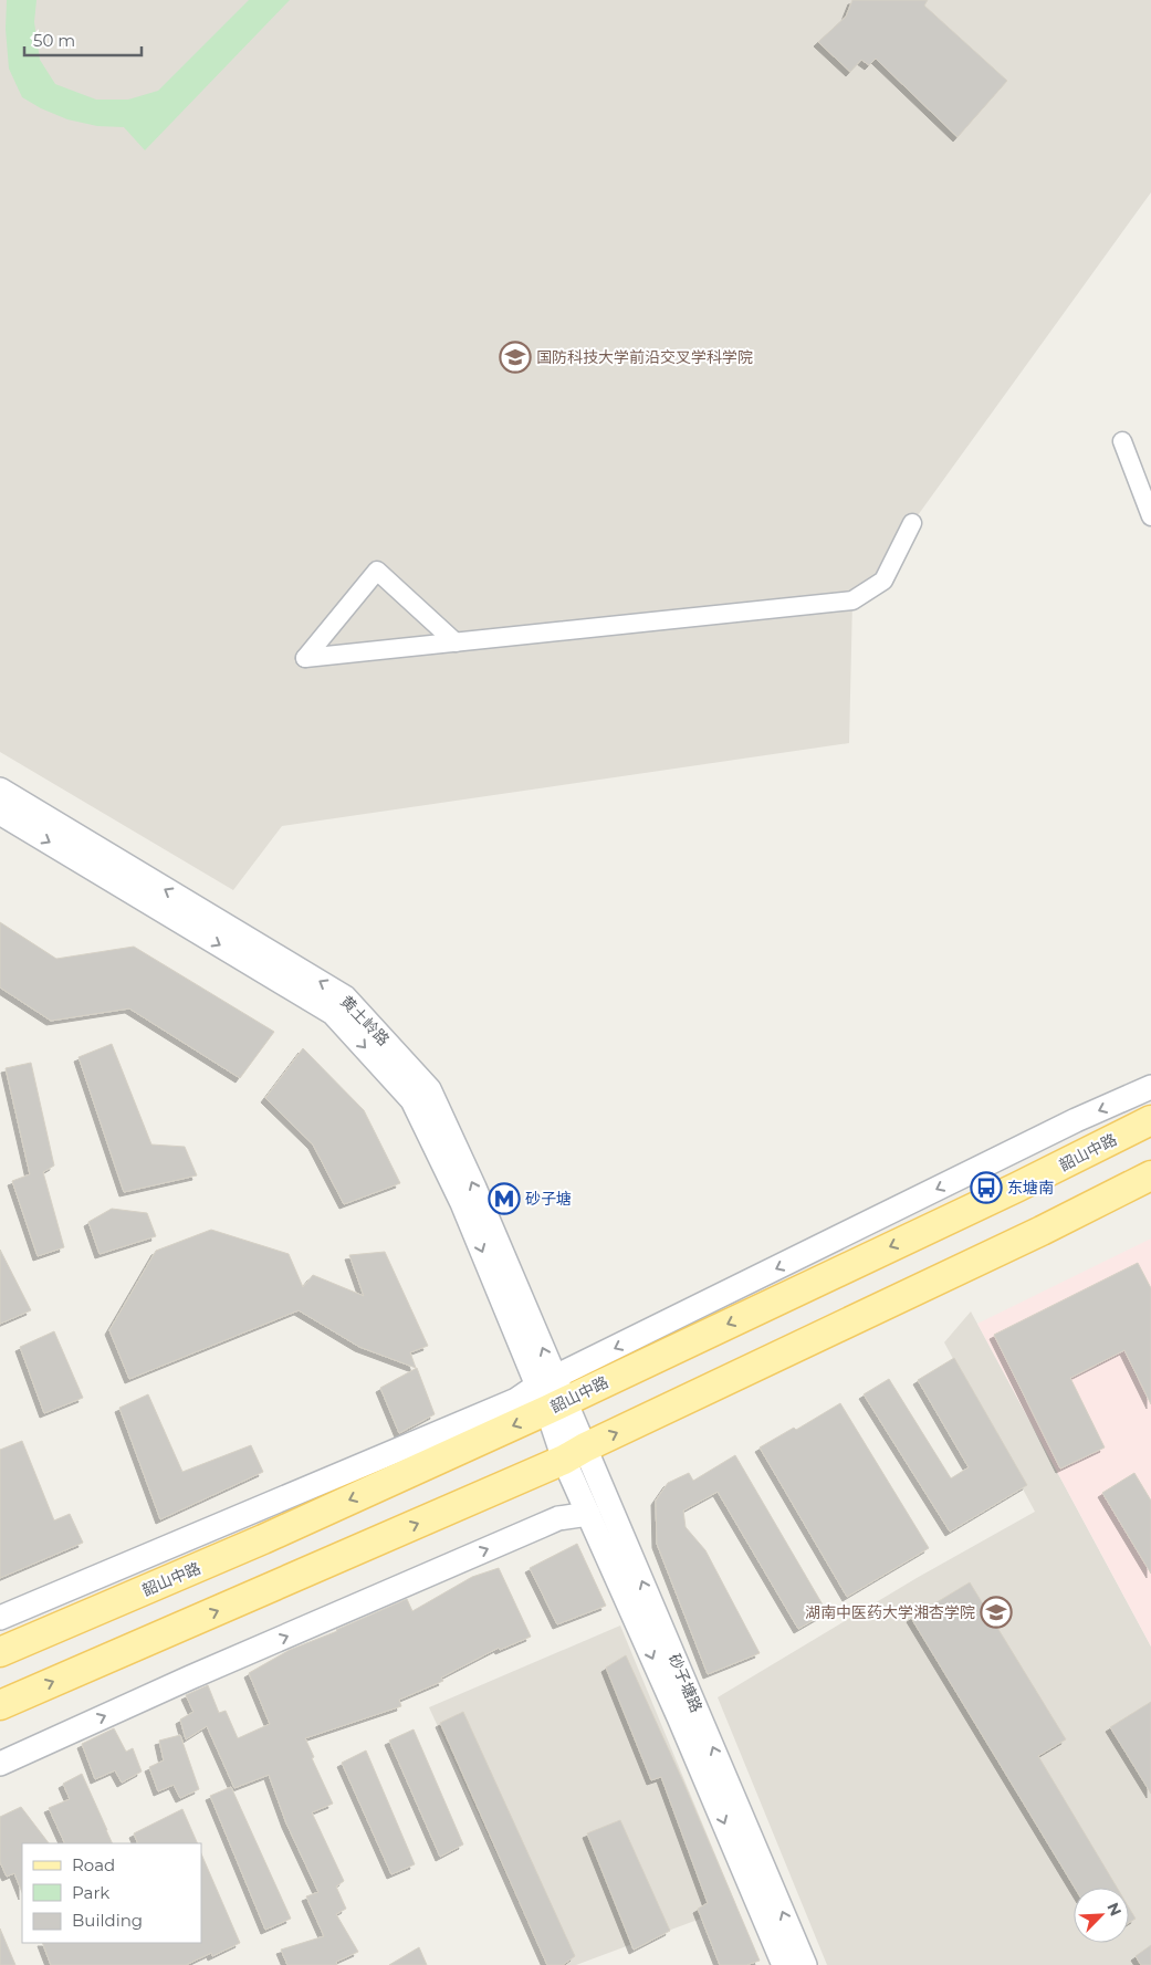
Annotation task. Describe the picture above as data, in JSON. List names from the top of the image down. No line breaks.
{"streets":{"main road":["韶山中路"],"street":["黄土岭路","砂子塘路"]},"crossings":[["黄土岭路","韶山中路"],["黄土岭路","砂子塘路"],["韶山中路","砂子塘路"]],"places":{"school or university":["国防科技大学前沿交叉学科学院","湖南中医药大学湘杏学院"],"bus stop":["东塘南"],"metro station":["砂子塘"]},"legend":["Road","Park","Building"],"scale_bar":"50 m","north":"top right"}
